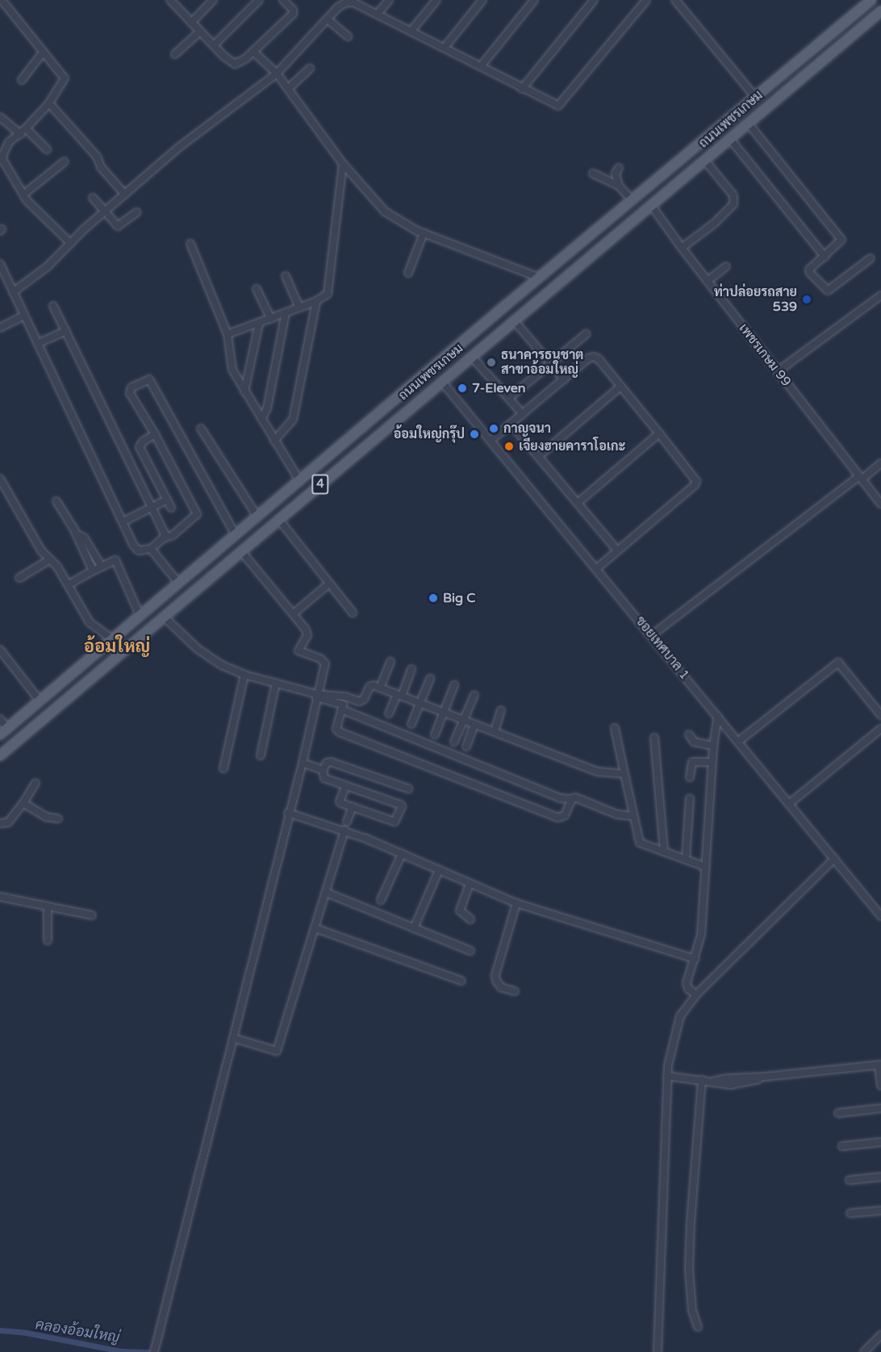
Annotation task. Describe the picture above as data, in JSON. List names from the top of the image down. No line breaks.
{"streets":{"main road":["ถนนเพชรเกษม","4"],"street":["เพชรเกษม 99","ซอยเทศบาล 1"]},"crossings":[["ถนนเพชรเกษม","เพชรเกษม 99"],["ถนนเพชรเกษม","ซอยเทศบาล 1"]],"districts":["อ้อมใหญ่"],"water":["คลองอ้อมใหญ่"],"places":["ท่าปล่อยรถสาย 539","ธนาคารธนชาต สาขาอ้อมใหญ่","7-Eleven","กาญจนา","อ้อมใหญ่กรุ๊ป","เจียงฮายคาราโอเกะ","Big C"]}
